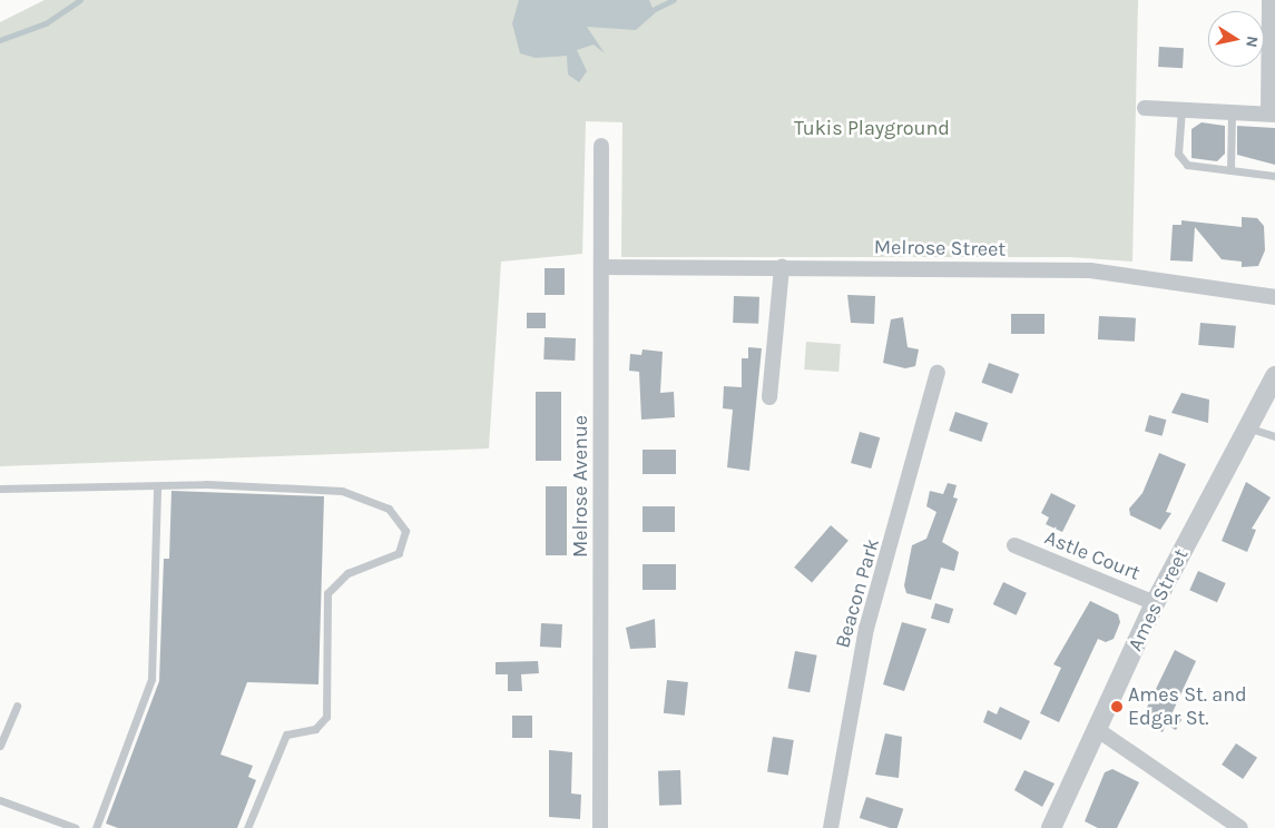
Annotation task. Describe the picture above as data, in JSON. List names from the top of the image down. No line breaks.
{"streets":{"street":["Melrose Street","Melrose Avenue","Astle Court","Beacon Park","Ames Street"]},"crossings":[["Melrose Street","Melrose Avenue"],["Astle Court","Ames Street"]],"parks":["Tukis Playground"],"places":["Ames St. and Edgar St."],"north":"right"}
